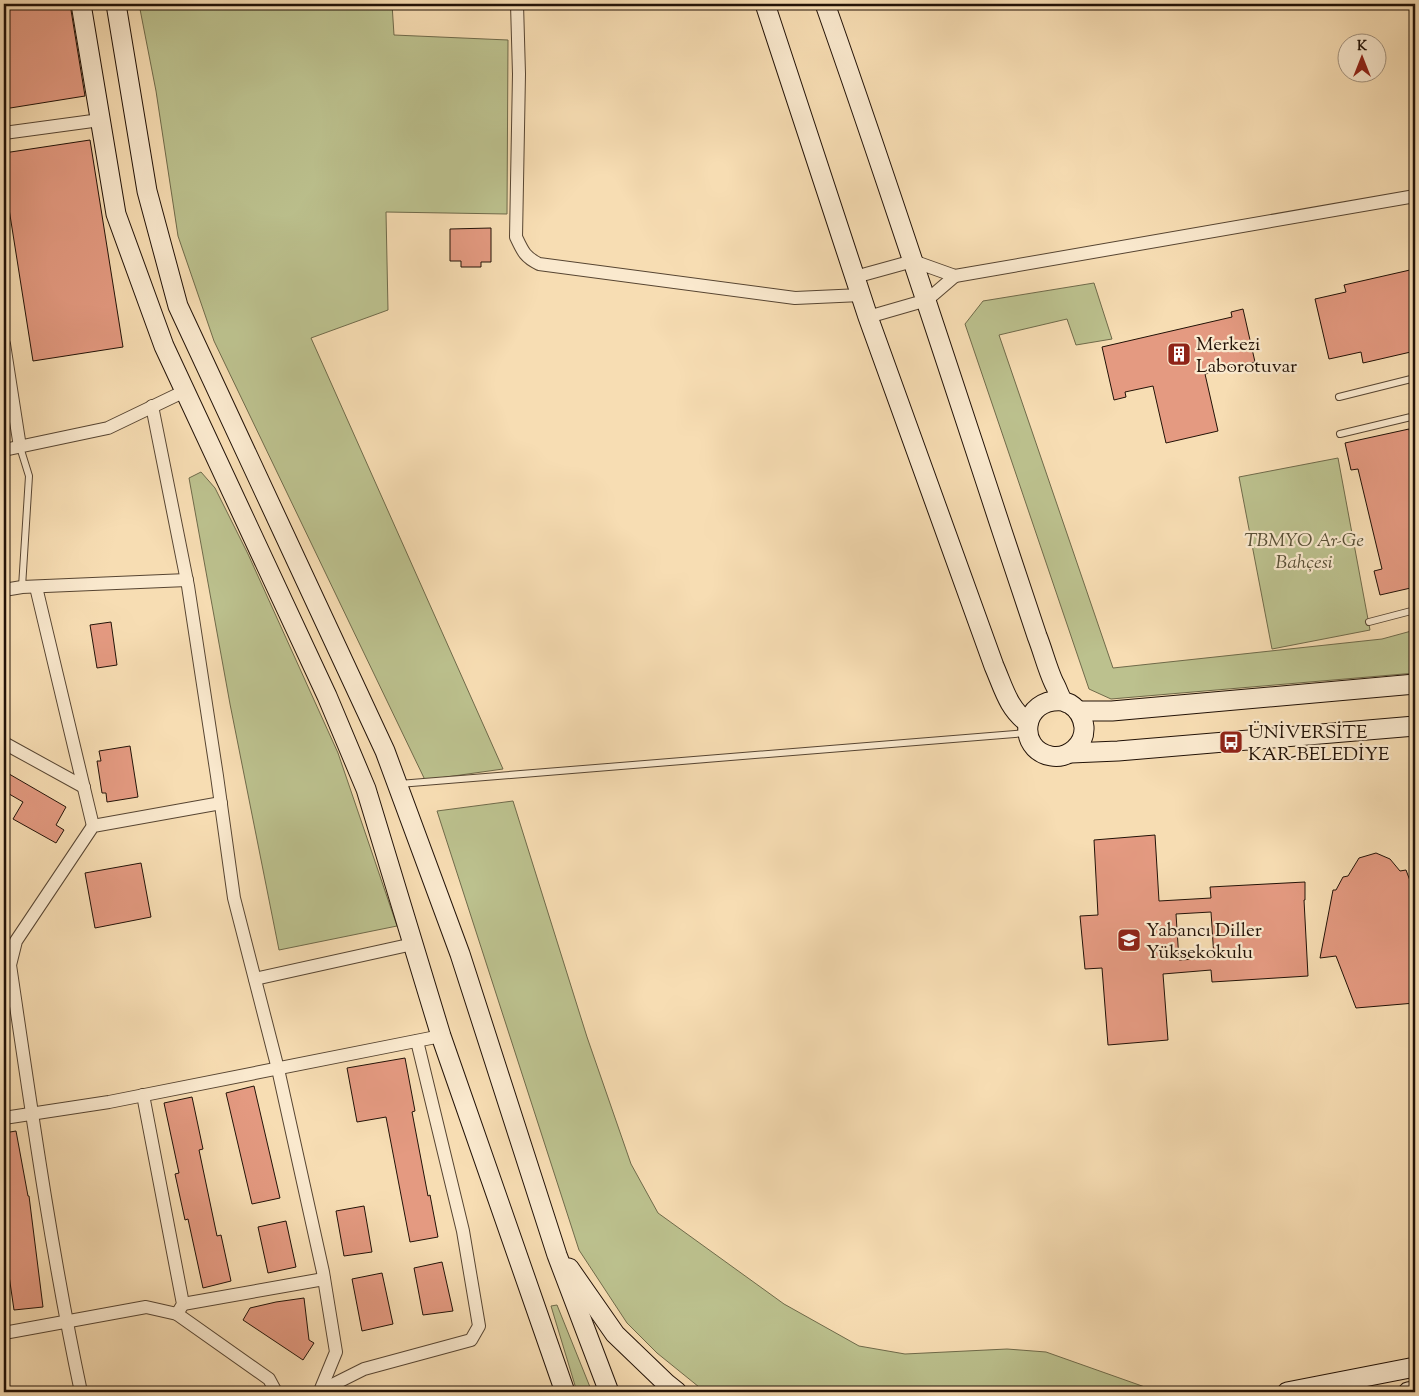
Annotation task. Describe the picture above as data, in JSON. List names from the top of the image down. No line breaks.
{"parks":["TBMYO Ar-Ge Bahçesi"],"places":{"building":["Merkezi Laborotuvar"],"bus stop":["ÜNİVERSİTE KAR-BELEDİYE"],"school or university":["Yabancı Diller Yüksekokulu"]},"north":"top"}
